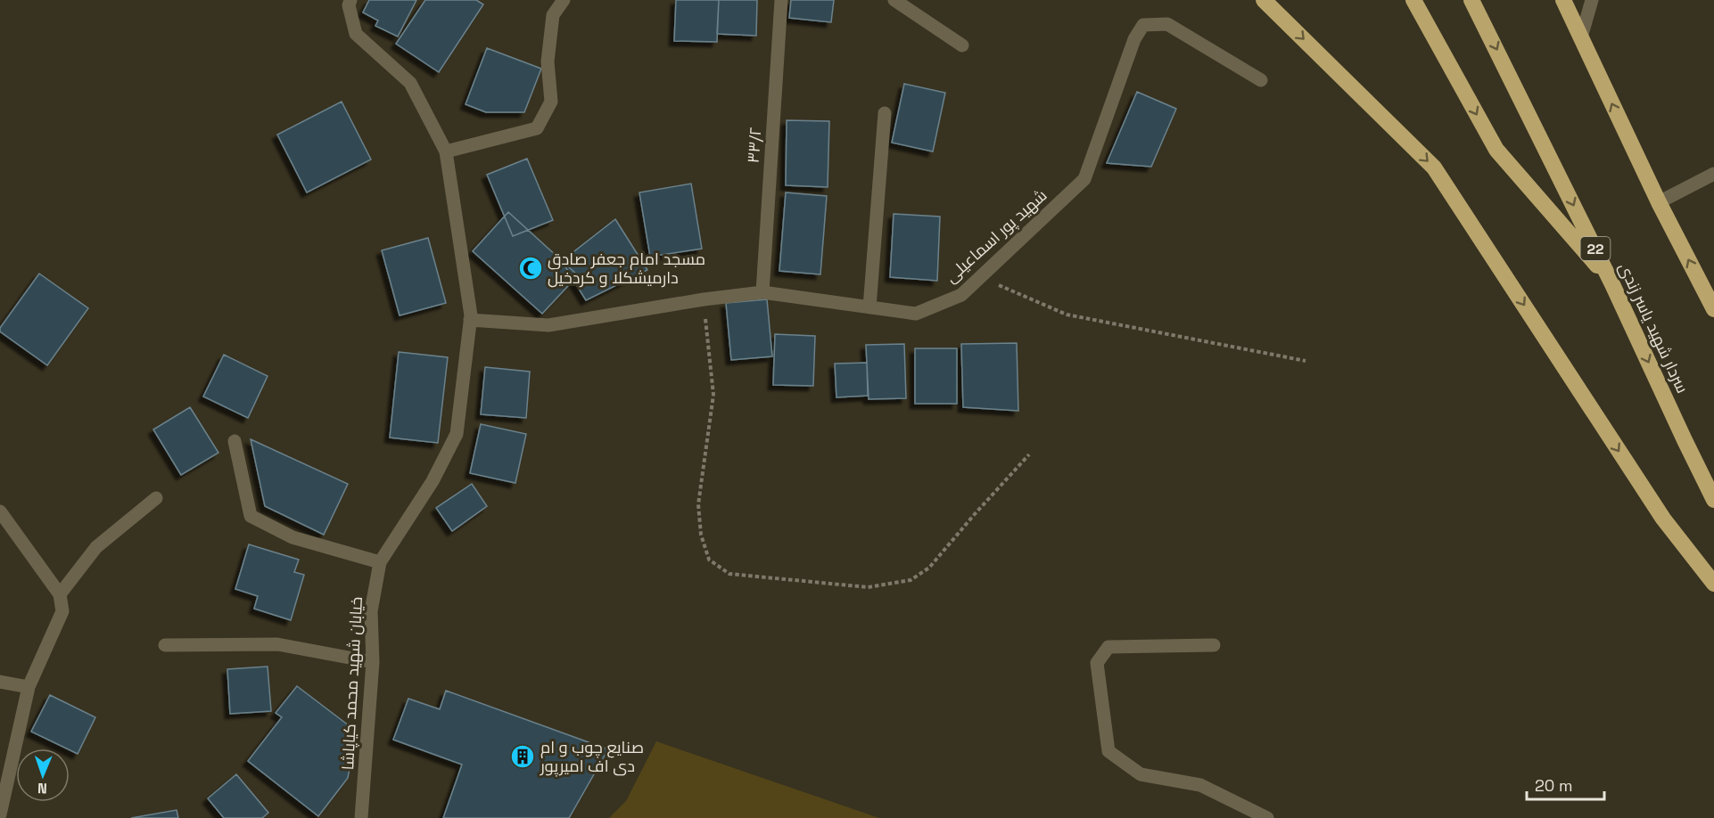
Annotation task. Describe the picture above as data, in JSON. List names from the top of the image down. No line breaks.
{"streets":{"highway":["22","سردار شهید یاسر زندی"],"street":["۳۳/۲","شهید پور اسماعیلی","خیابان شهید محمد کیاپاشا"]},"crossings":[["۳۳/۲","شهید پور اسماعیلی"],["شهید پور اسماعیلی","خیابان شهید محمد کیاپاشا"]],"places":{"mosque":["مسجد امام جعفر صادق دارمیشکلا و کردخیل"],"building":["صنایع چوب و ام دی اف امیرپور"]},"scale_bar":"20 m","north":"bottom"}
